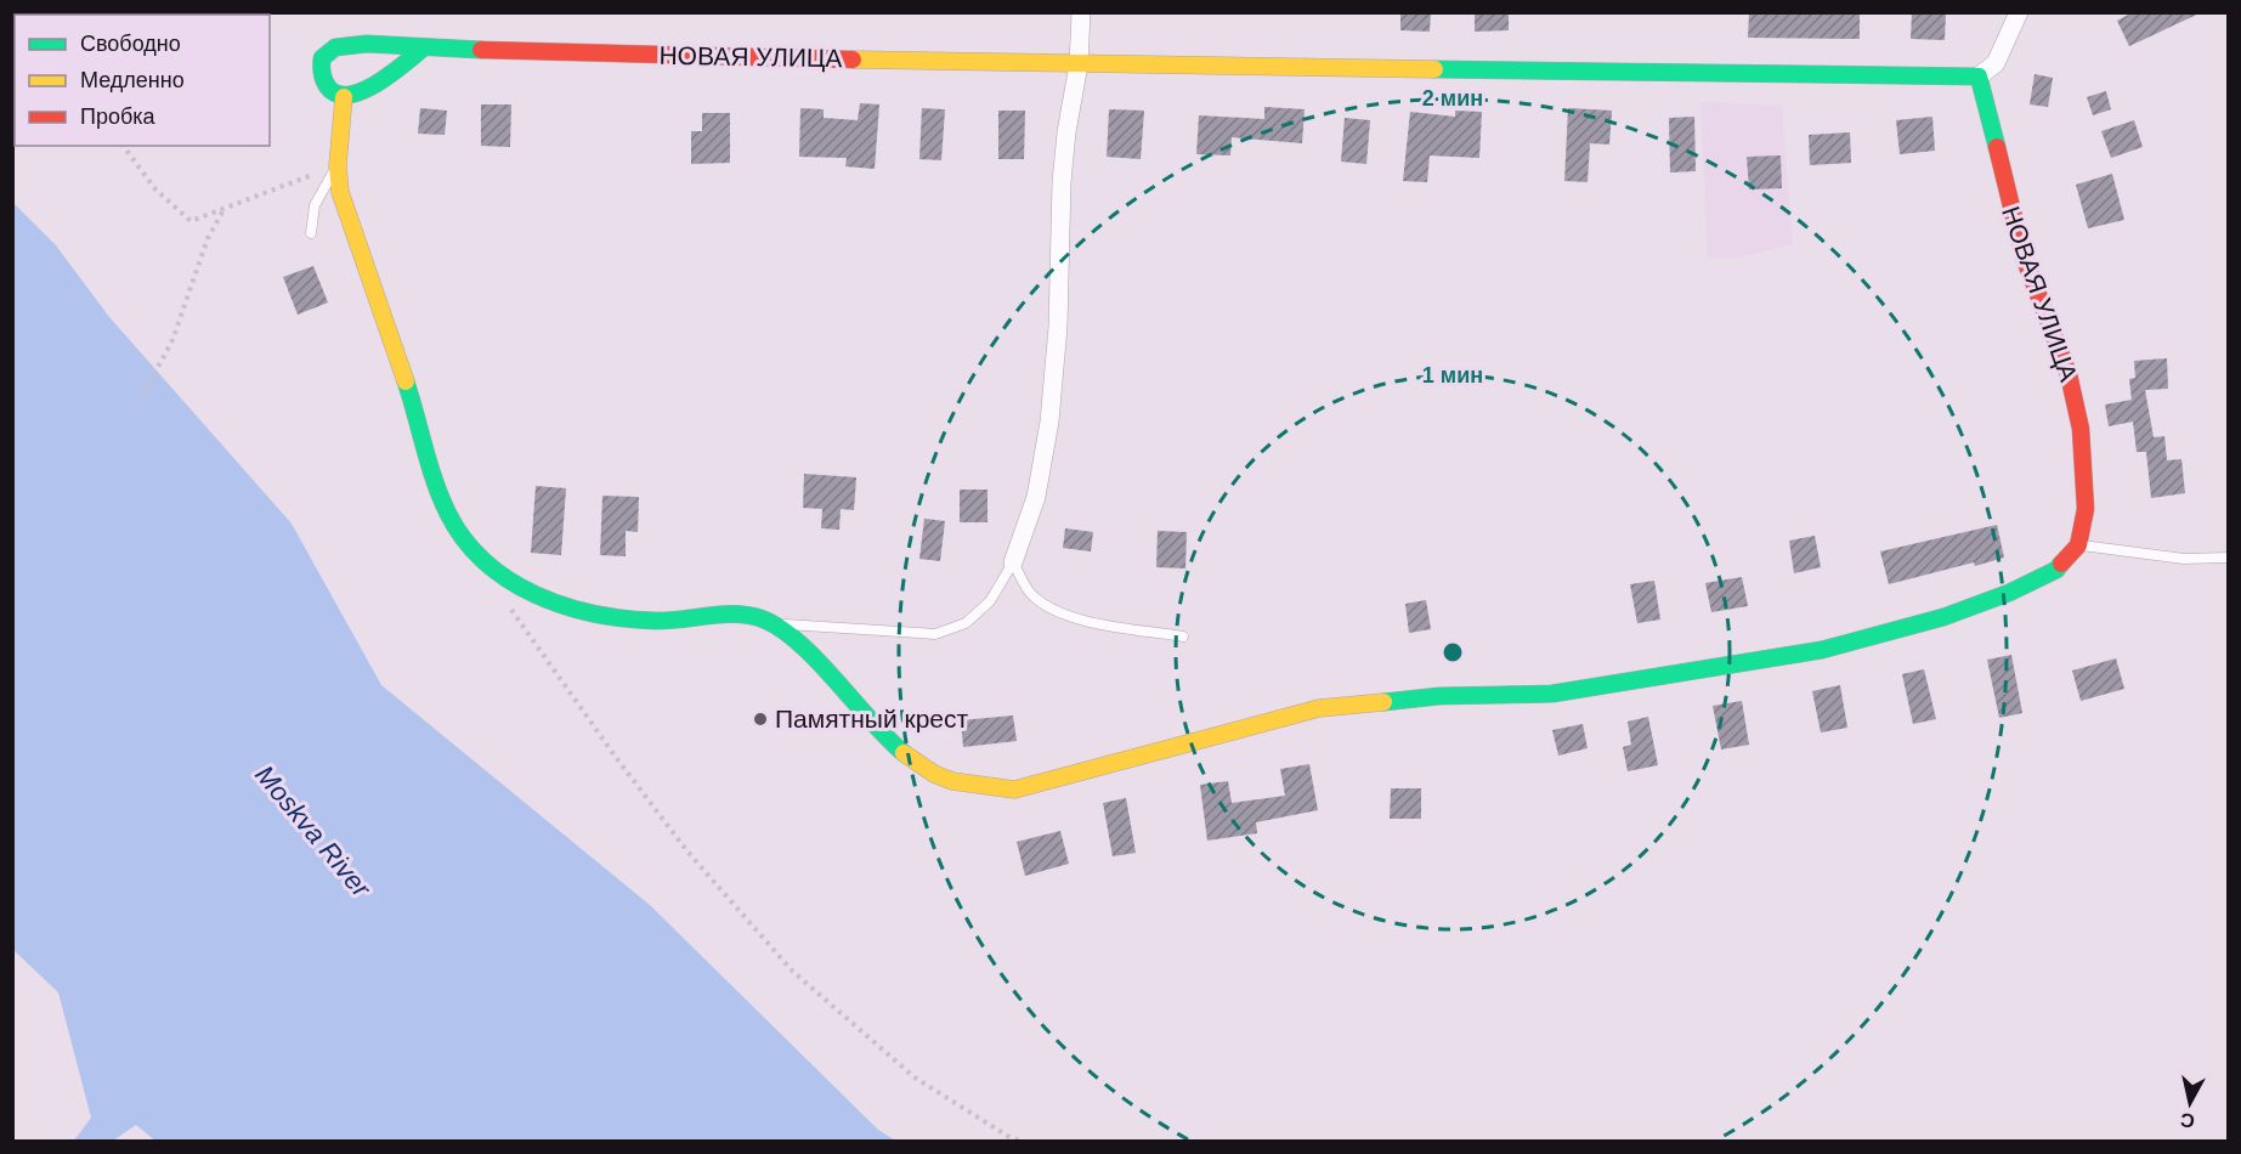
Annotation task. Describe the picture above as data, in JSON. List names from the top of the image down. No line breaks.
{"streets":{"street":["НОВАЯ УЛИЦА"]},"water":["Moskva River"],"places":["Памятный крест"],"legend":["Свободно","Медленно","Пробка"],"north":"bottom","rings":["2 мин","1 мин"]}
